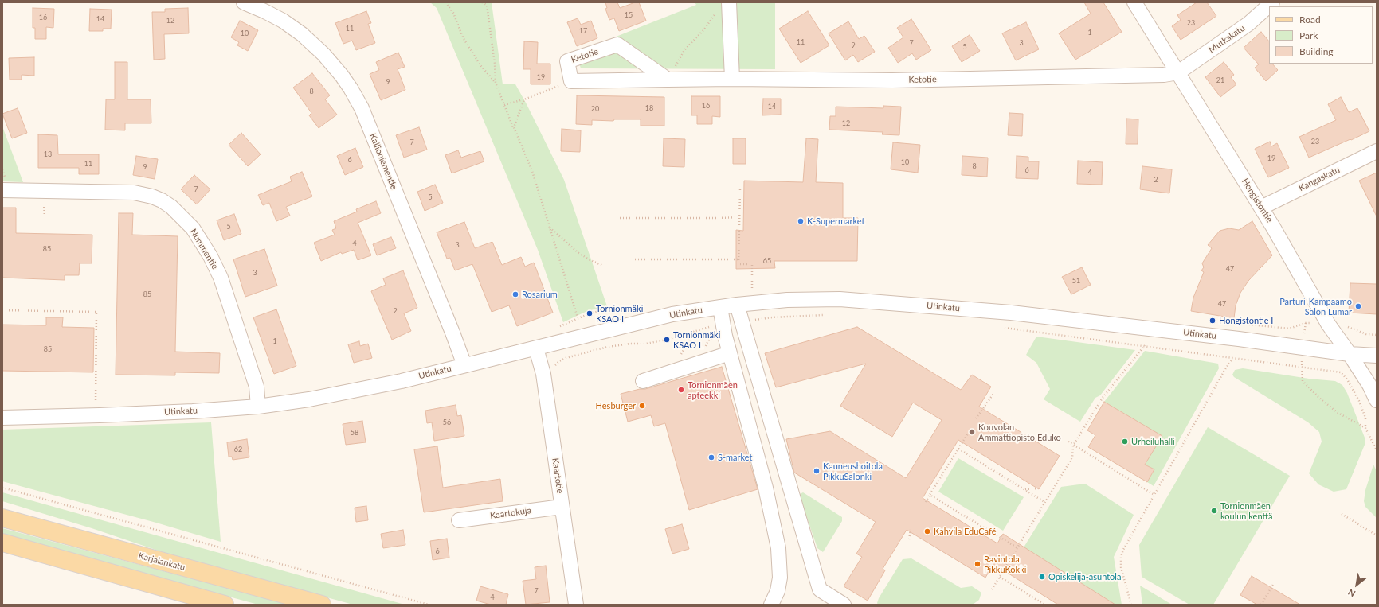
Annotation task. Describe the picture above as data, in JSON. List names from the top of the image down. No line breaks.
{"streets":{"main road":["Karjalankatu"],"street":["Mutkakatu","Ketotie","Kallioniementie","Kangaskatu","Hongistontie","Nummentie","Utinkatu","Kaartotie","Kaartokuja"]},"crossings":[["Mutkakatu","Ketotie"],["Mutkakatu","Hongistontie"],["Ketotie","Hongistontie"],["Kallioniementie","Utinkatu"],["Kangaskatu","Hongistontie"],["Hongistontie","Utinkatu"],["Nummentie","Utinkatu"],["Utinkatu","Kaartotie"],["Kaartotie","Kaartokuja"]],"places":["K-Supermarket","Rosarium","Parturi-Kampaamo Salon Lumar","Tornionmäki KSAO I","Hongistontie I","Tornionmäki KSAO L","Tornionmäen apteekki","Hesburger","Kouvolan Ammattiopisto Eduko","Urheiluhalli","S-market","Kauneushoitola PikkuSalonki","Tornionmäen koulun kenttä","Kahvila EduCafé","Ravintola PikkuKokki","Opiskelija-asuntola"],"house_numbers":["15","16","14","12","23","11","17","1","10","11","7","3","9","5","19","21","9","8","16","14","18","20","12","23","7","13","19","6","10","11","8","9","6","4","2","7","5","5","4","3","85","65","47","3","51","85","47","2","1","85","56","58","62","6","7","4"],"legend":["Road","Park","Building"],"north":"bottom left"}
